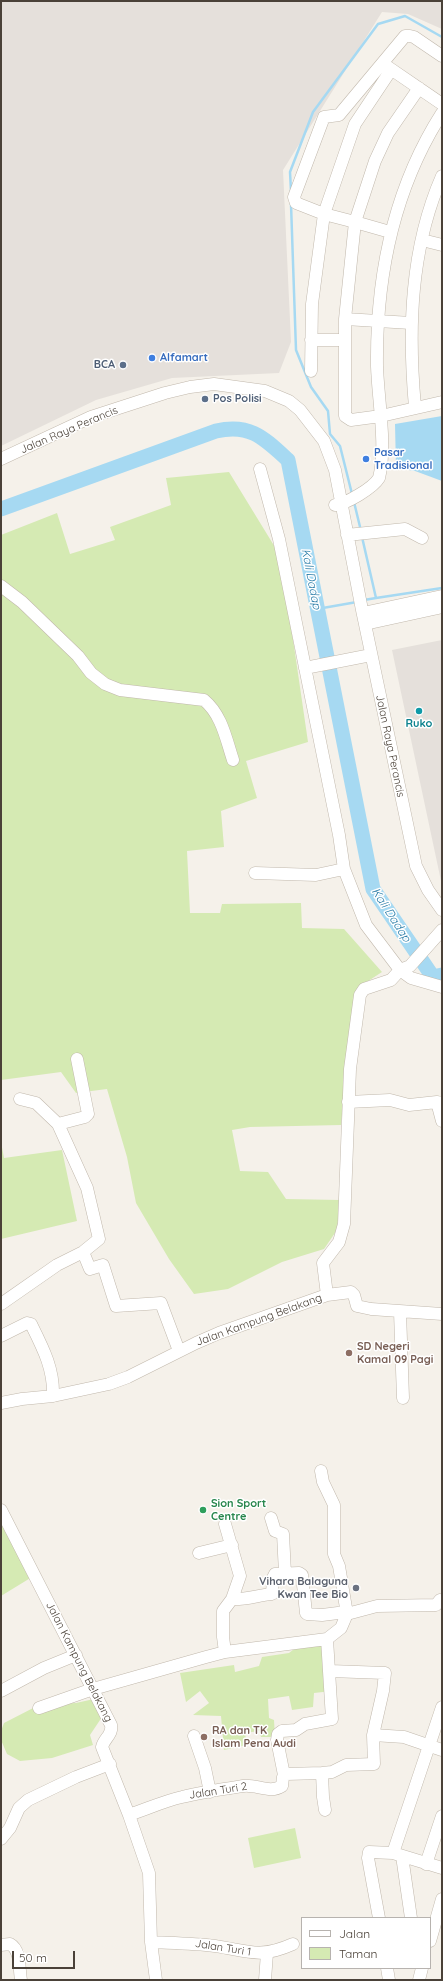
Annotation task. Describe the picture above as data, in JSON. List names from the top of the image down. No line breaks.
{"streets":{"street":["Jalan Raya Perancis","Jalan Kampung Belakang","Jalan Turi 2","Jalan Turi 1"]},"crossings":[["Jalan Kampung Belakang","Jalan Turi 2"],["Jalan Kampung Belakang","Jalan Turi 1"]],"water":["Kali Dadap"],"places":["Alfamart","BCA","Pos Polisi","Pasar Tradisional","Ruko","SD Negeri Kamal 09 Pagi","Sion Sport Centre","Vihara Balaguna Kwan Tee Bio","RA dan TK Islam Pena Audi"],"legend":["Jalan","Taman"],"scale_bar":"50 m"}
